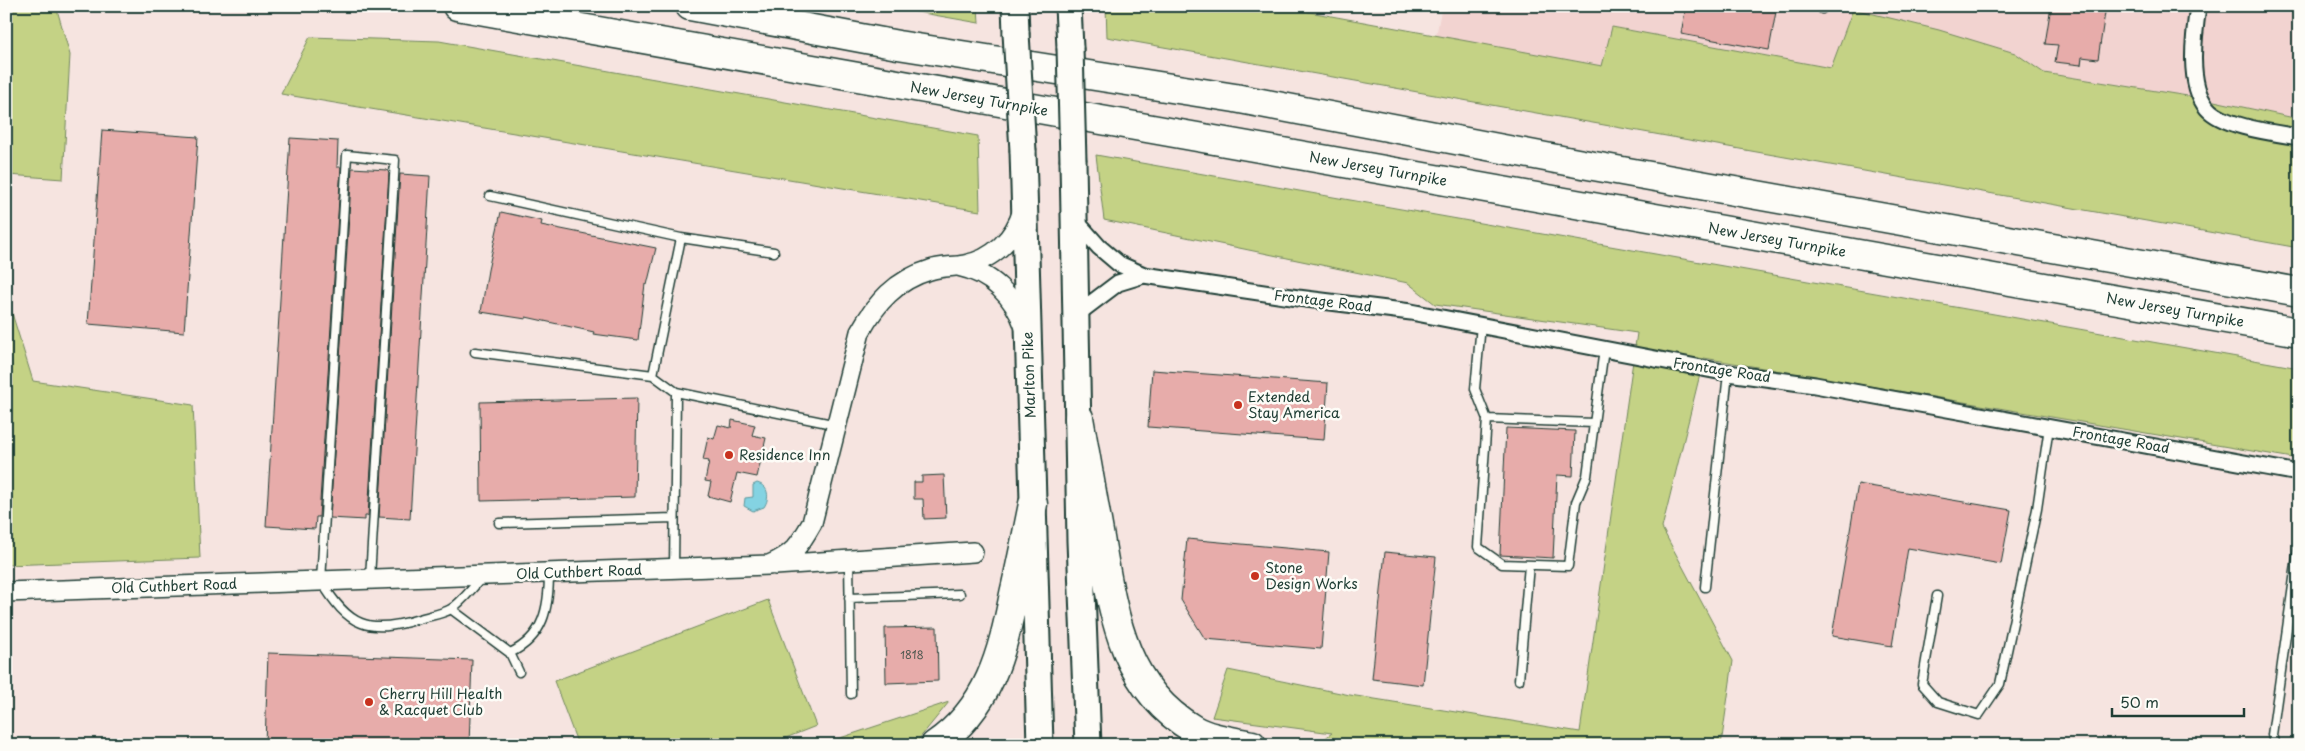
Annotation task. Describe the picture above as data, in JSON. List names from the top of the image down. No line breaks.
{"streets":{"highway":["New Jersey Turnpike","Marlton Pike"],"street":["Frontage Road","Old Cuthbert Road"]},"crossings":[["Marlton Pike","Old Cuthbert Road"]],"places":["Extended Stay America","Residence Inn","Stone Design Works","Cherry Hill Health & Racquet Club"],"house_numbers":["1818"],"scale_bar":"50 m"}
